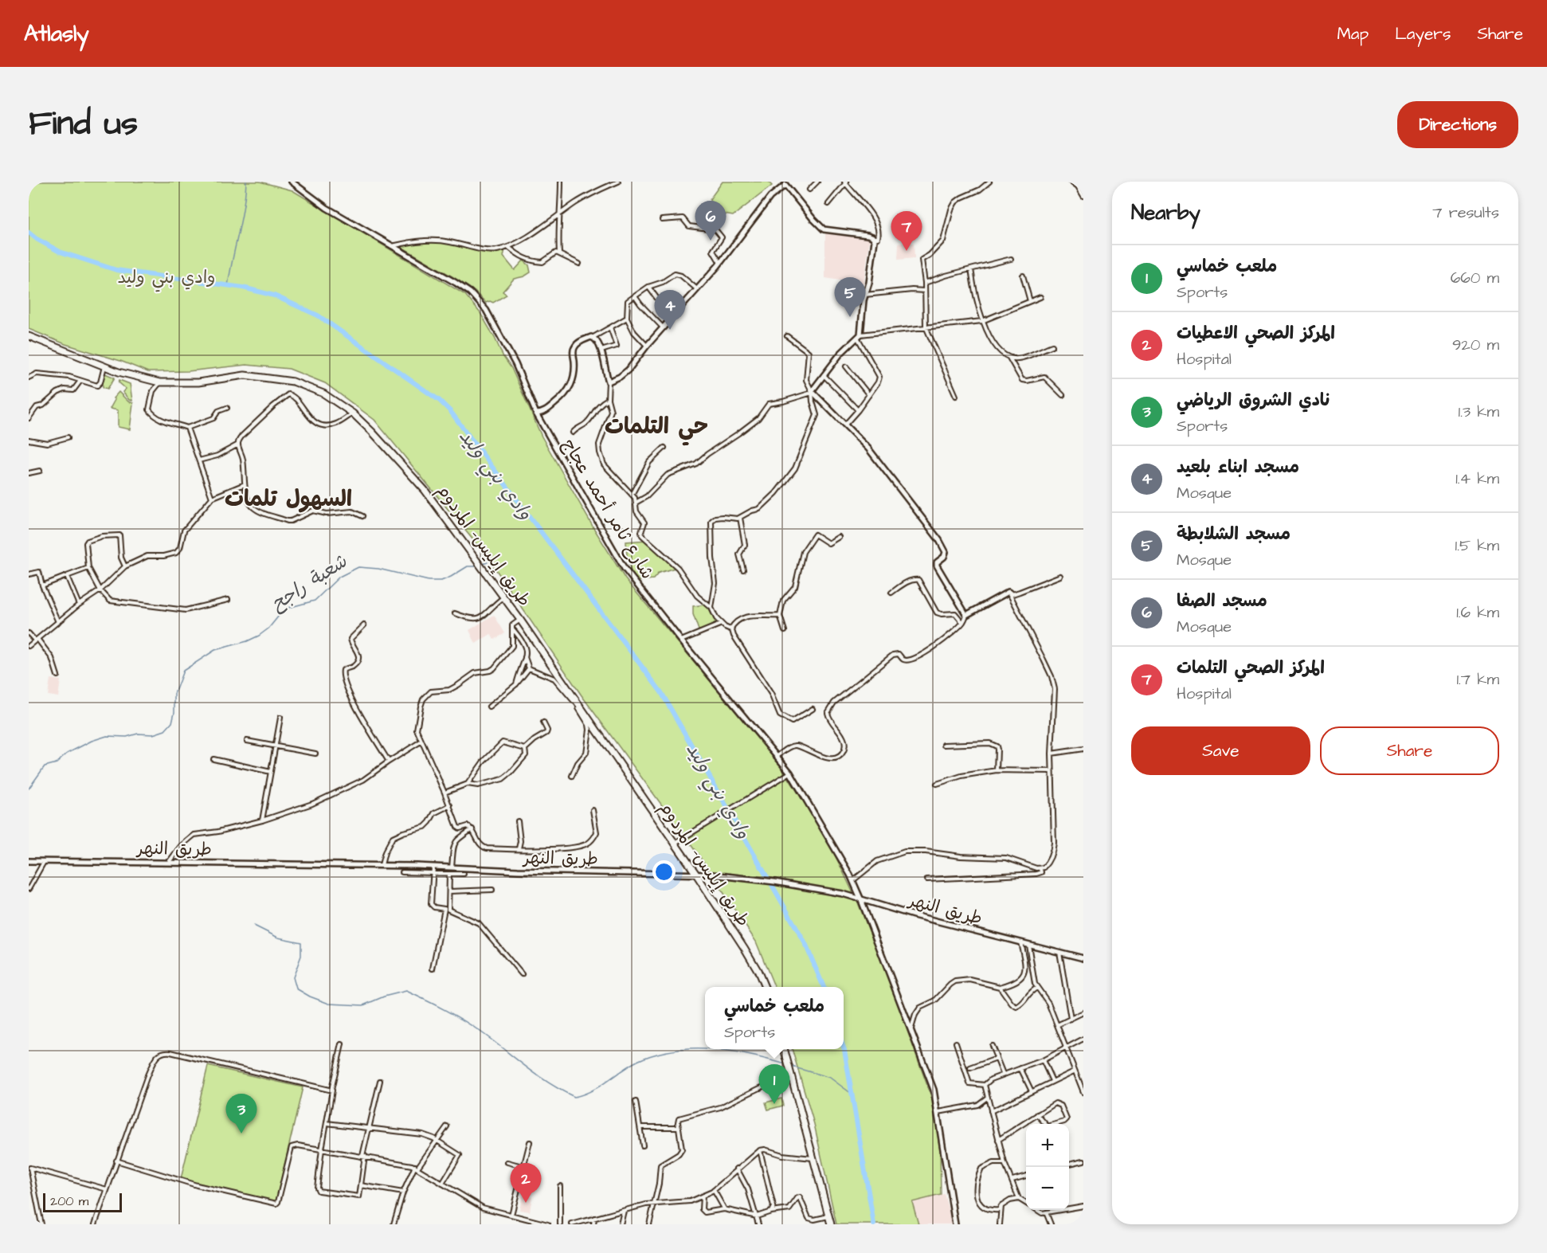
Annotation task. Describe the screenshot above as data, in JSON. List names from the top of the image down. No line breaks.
{"streets":{"highway":["طريق إيليس- المردوم"],"main road":["شارع ثامر أحمد عجاج","طريق النهر"]},"crossings":[["شارع ثامر أحمد عجاج","طريق النهر"],["طريق إيليس- المردوم","طريق النهر"]],"districts":["حي التلمات","السهول تلمات"],"water":["وادي بني وليد","شعبة راجح"],"parks":["وادي بني وليد"],"scale_bar":"200 m","page":{"header":"Atlasly","nav":["Map","Layers","Share"],"title":"Find us","buttons":["Directions",["Save","Share"]],"heading":["Nearby","7 results"],"pins":["6","7","5","4","1","3","2"],"list":[{"mark":"1","name":"ملعب خماسي","note":"Sports","value":"660 m"},{"mark":"2","name":"المركز الصحي الاعطيات","note":"Hospital","value":"920 m"},{"mark":"3","name":"نادي الشروق الرياضي","note":"Sports","value":"1.3 km"},{"mark":"4","name":"مسجد ابناء بلعيد","note":"Mosque","value":"1.4 km"},{"mark":"5","name":"مسجد الشلابطة","note":"Mosque","value":"1.5 km"},{"mark":"6","name":"مسجد الصفا","note":"Mosque","value":"1.6 km"},{"mark":"7","name":"المركز الصحي التلمات","note":"Hospital","value":"1.7 km"}],"popup":["ملعب خماسي","Sports"],"map_buttons":["+","−"],"scale":"200 m"}}
